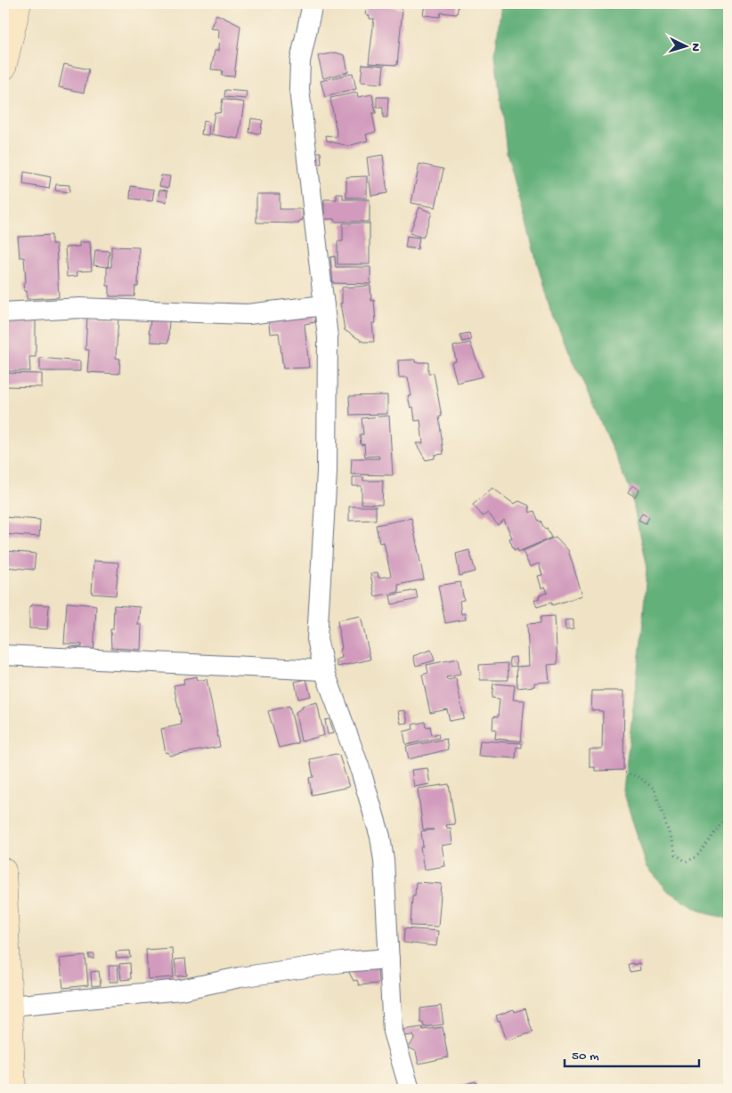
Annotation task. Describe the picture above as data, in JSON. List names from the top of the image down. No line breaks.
{"scale_bar":"50 m","north":"right"}
